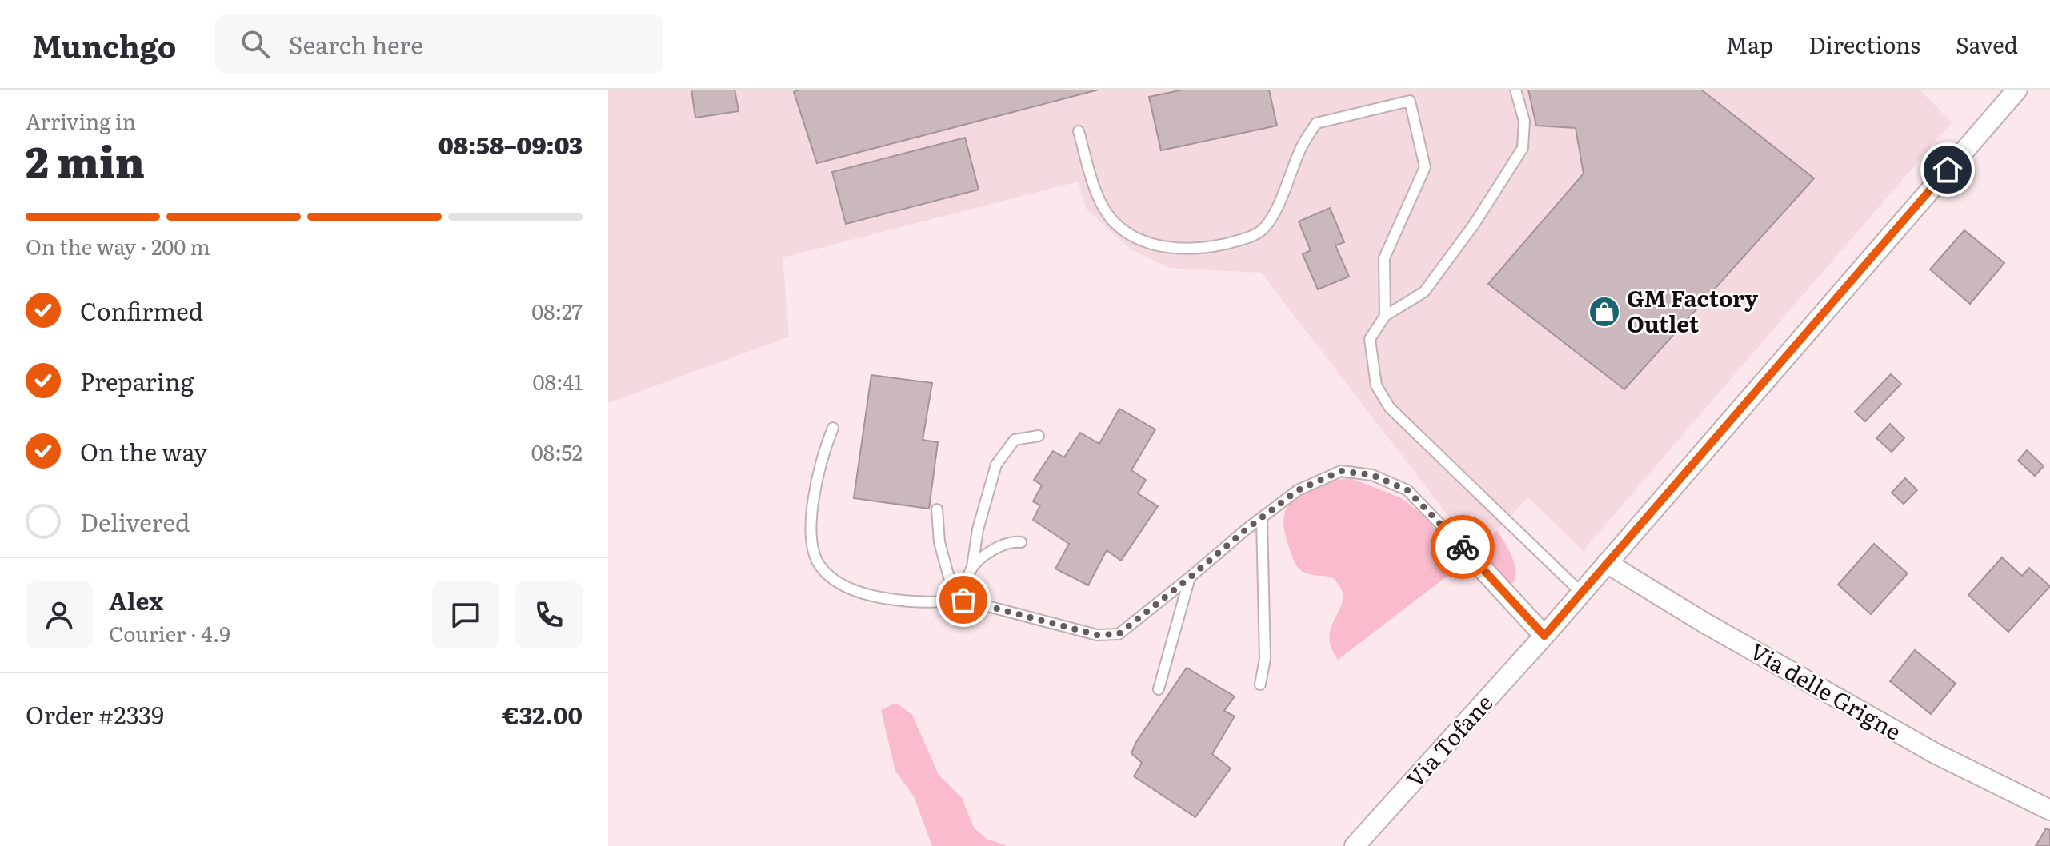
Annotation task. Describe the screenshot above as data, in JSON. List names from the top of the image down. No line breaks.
{"streets":{"street":["Via delle Grigne","Via Tofane"]},"crossings":[["Via delle Grigne","Via Tofane"]],"places":{"shop":["GM Factory Outlet"]},"page":{"header":"Munchgo","search":"Search here","nav":["Map","Directions","Saved"],"heading":["2 min","Arriving in","08:58–09:03"],"panel":["Alex","Courier · 4.9","Order #2339","€32.00"],"bar":"On the way · 200 m","list":[["Confirmed","08:27"],["Preparing","08:41"],["On the way","08:52"],"Delivered"]}}
